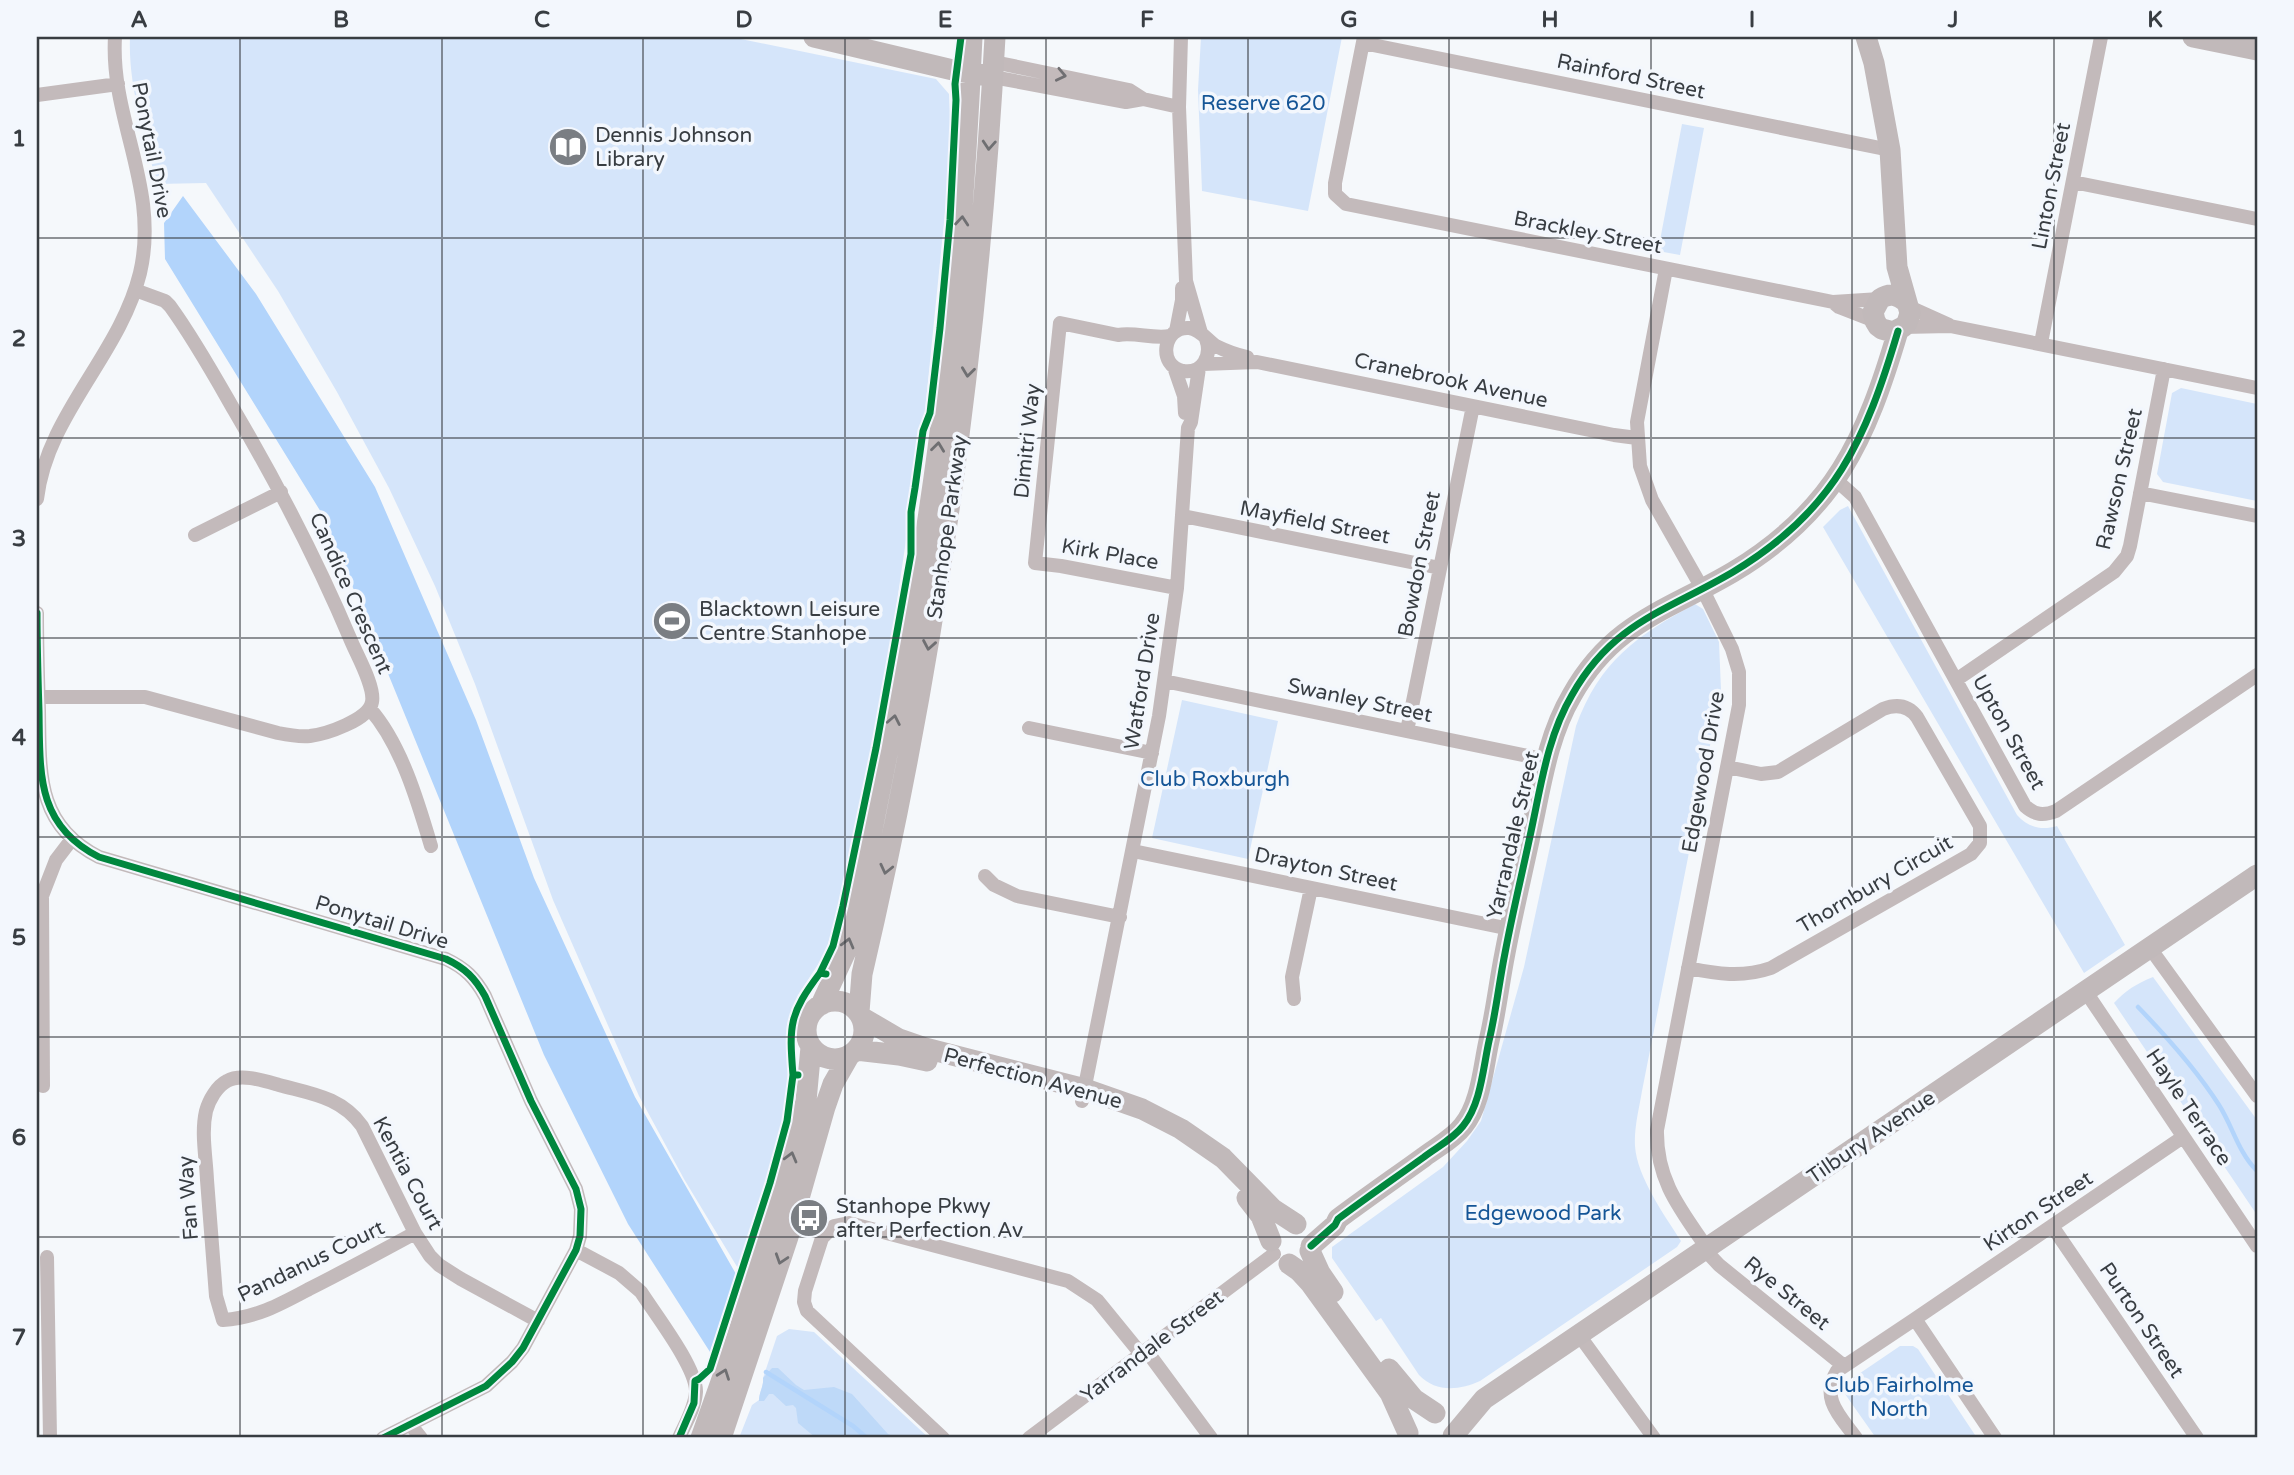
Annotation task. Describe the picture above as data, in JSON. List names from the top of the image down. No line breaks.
{"streets":{"main road":["Stanhope Parkway","Yarrandale Street","Perfection Avenue","Tilbury Avenue"],"street":["Rainford Street","Ponytail Drive","Linton Street","Brackley Street","Cranebrook Avenue","Dimitri Way","Rawson Street","Mayfield Street","Kirk Place","Bowdon Street","Candice Crescent","Watford Drive","Swanley Street","Upton Street","Edgewood Drive","Drayton Street","Thornbury Circuit","Hayle Terrace","Kentia Court","Fan Way","Kirton Street","Pandanus Court","Rye Street","Purton Street"]},"crossings":[["Rainford Street","Brackley Street"],["Rainford Street","Yarrandale Street"],["Ponytail Drive","Candice Crescent"],["Ponytail Drive","Kentia Court"],["Brackley Street","Edgewood Drive"],["Brackley Street","Yarrandale Street"],["Cranebrook Avenue","Bowdon Street"],["Cranebrook Avenue","Watford Drive"],["Cranebrook Avenue","Edgewood Drive"],["Dimitri Way","Kirk Place"],["Rawson Street","Upton Street"],["Mayfield Street","Bowdon Street"],["Mayfield Street","Watford Drive"],["Stanhope Parkway","Perfection Avenue"],["Kirk Place","Watford Drive"],["Bowdon Street","Swanley Street"],["Watford Drive","Swanley Street"],["Watford Drive","Drayton Street"],["Watford Drive","Perfection Avenue"],["Swanley Street","Yarrandale Street"],["Upton Street","Yarrandale Street"],["Edgewood Drive","Yarrandale Street"],["Edgewood Drive","Thornbury Circuit"],["Edgewood Drive","Tilbury Avenue"],["Edgewood Drive","Rye Street"],["Yarrandale Street","Drayton Street"],["Yarrandale Street","Perfection Avenue"],["Perfection Avenue","Tilbury Avenue"],["Hayle Terrace","Tilbury Avenue"],["Hayle Terrace","Kirton Street"],["Tilbury Avenue","Rye Street"],["Kentia Court","Fan Way"],["Kentia Court","Pandanus Court"],["Fan Way","Pandanus Court"],["Kirton Street","Rye Street"],["Kirton Street","Purton Street"]],"parks":["Reserve 620","Club Roxburgh","Edgewood Park","Club Fairholme North"],"places":{"library":["Dennis Johnson Library"],"sports":["Blacktown Leisure Centre Stanhope"],"bus stop":["Stanhope Pkwy after Perfection Av"]},"grid":{"columns":["A","B","C","D","E","F","G","H","I","J","K"],"rows":["1","2","3","4","5","6","7"]}}
